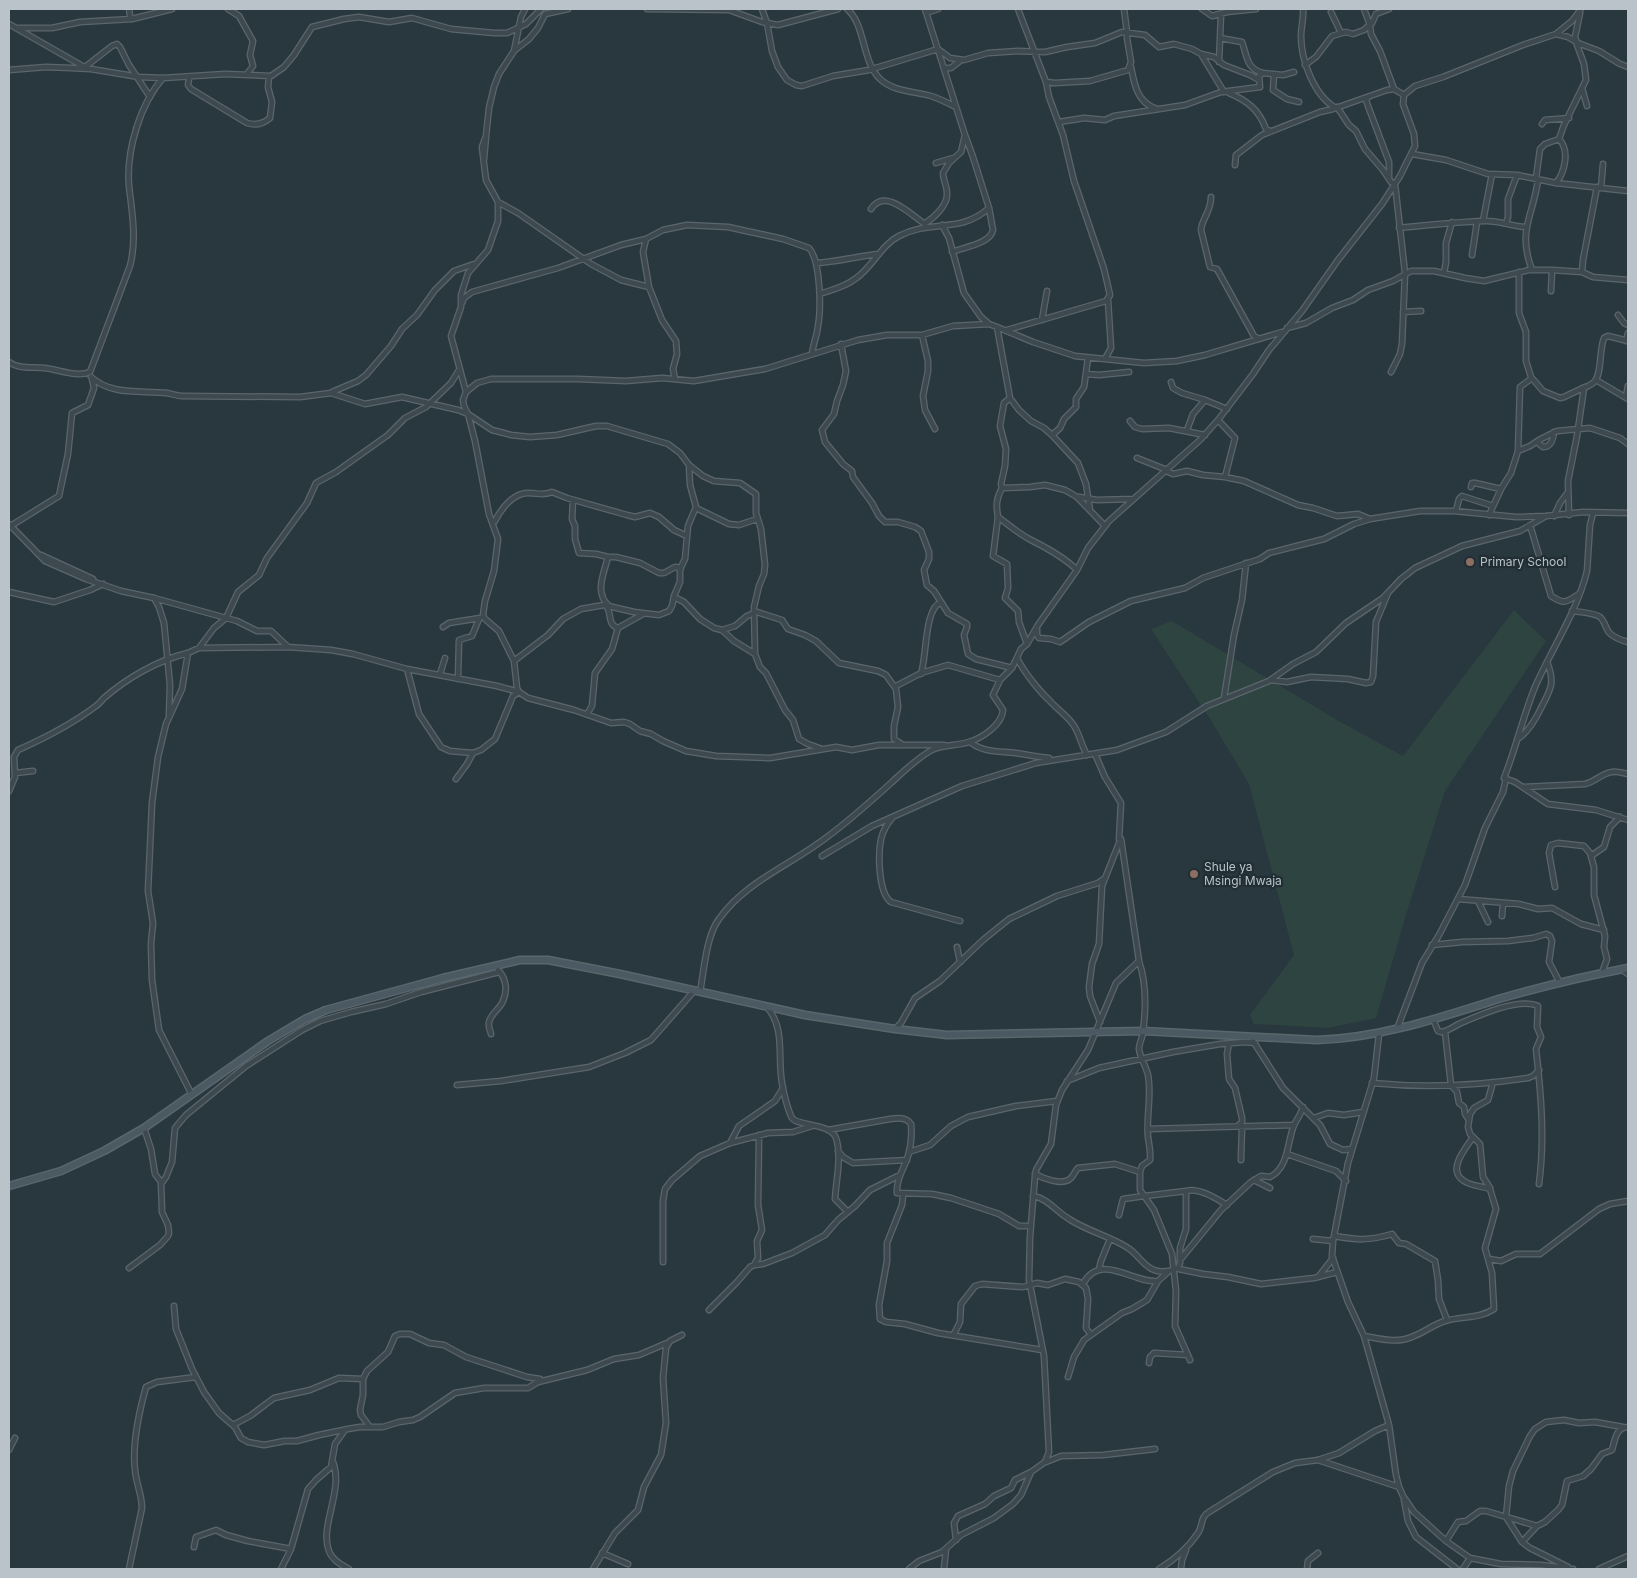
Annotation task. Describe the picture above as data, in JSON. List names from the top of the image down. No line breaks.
{"places":["Primary School","Shule ya Msingi Mwaja"]}
